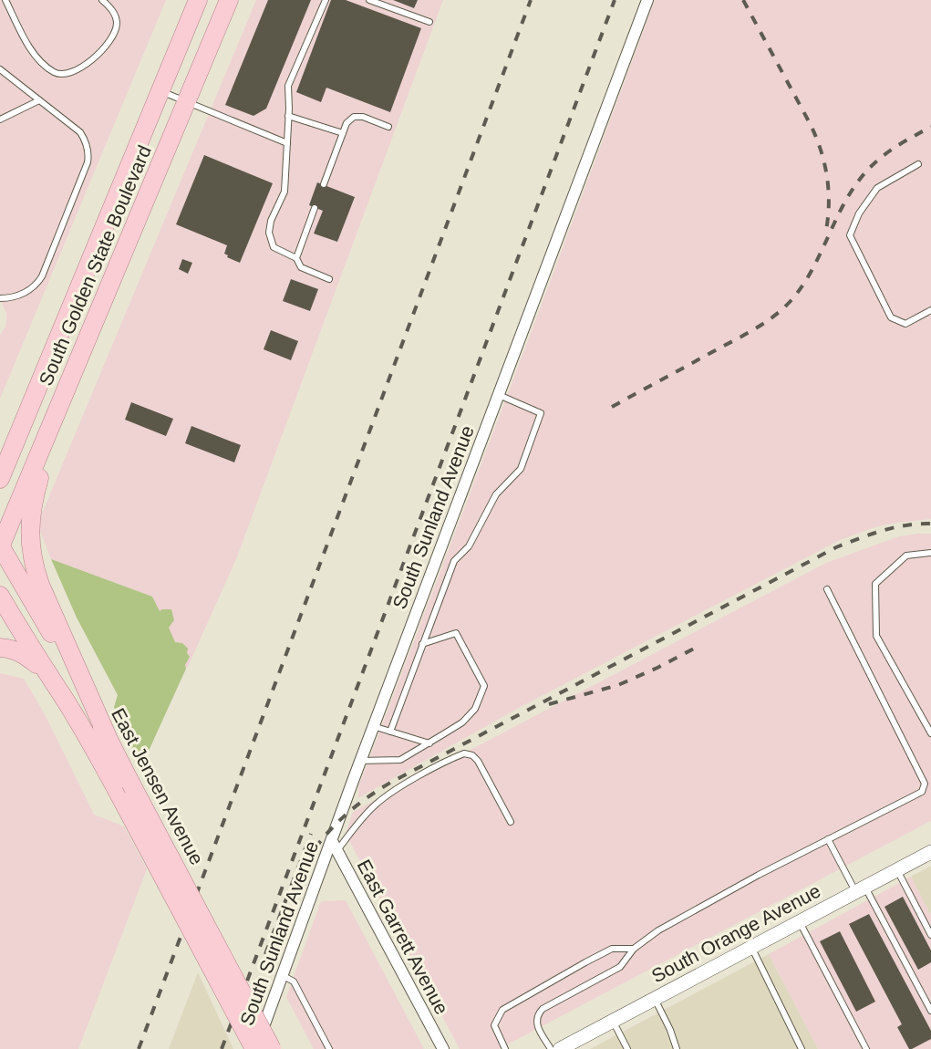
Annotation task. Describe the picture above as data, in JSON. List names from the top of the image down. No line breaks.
{"streets":{"main road":["South Golden State Boulevard","East Jensen Avenue"],"street":["South Sunland Avenue","South Orange Avenue","East Garrett Avenue"]},"crossings":[["South Golden State Boulevard","East Jensen Avenue"],["South Sunland Avenue","East Jensen Avenue"],["South Sunland Avenue","East Garrett Avenue"]]}
